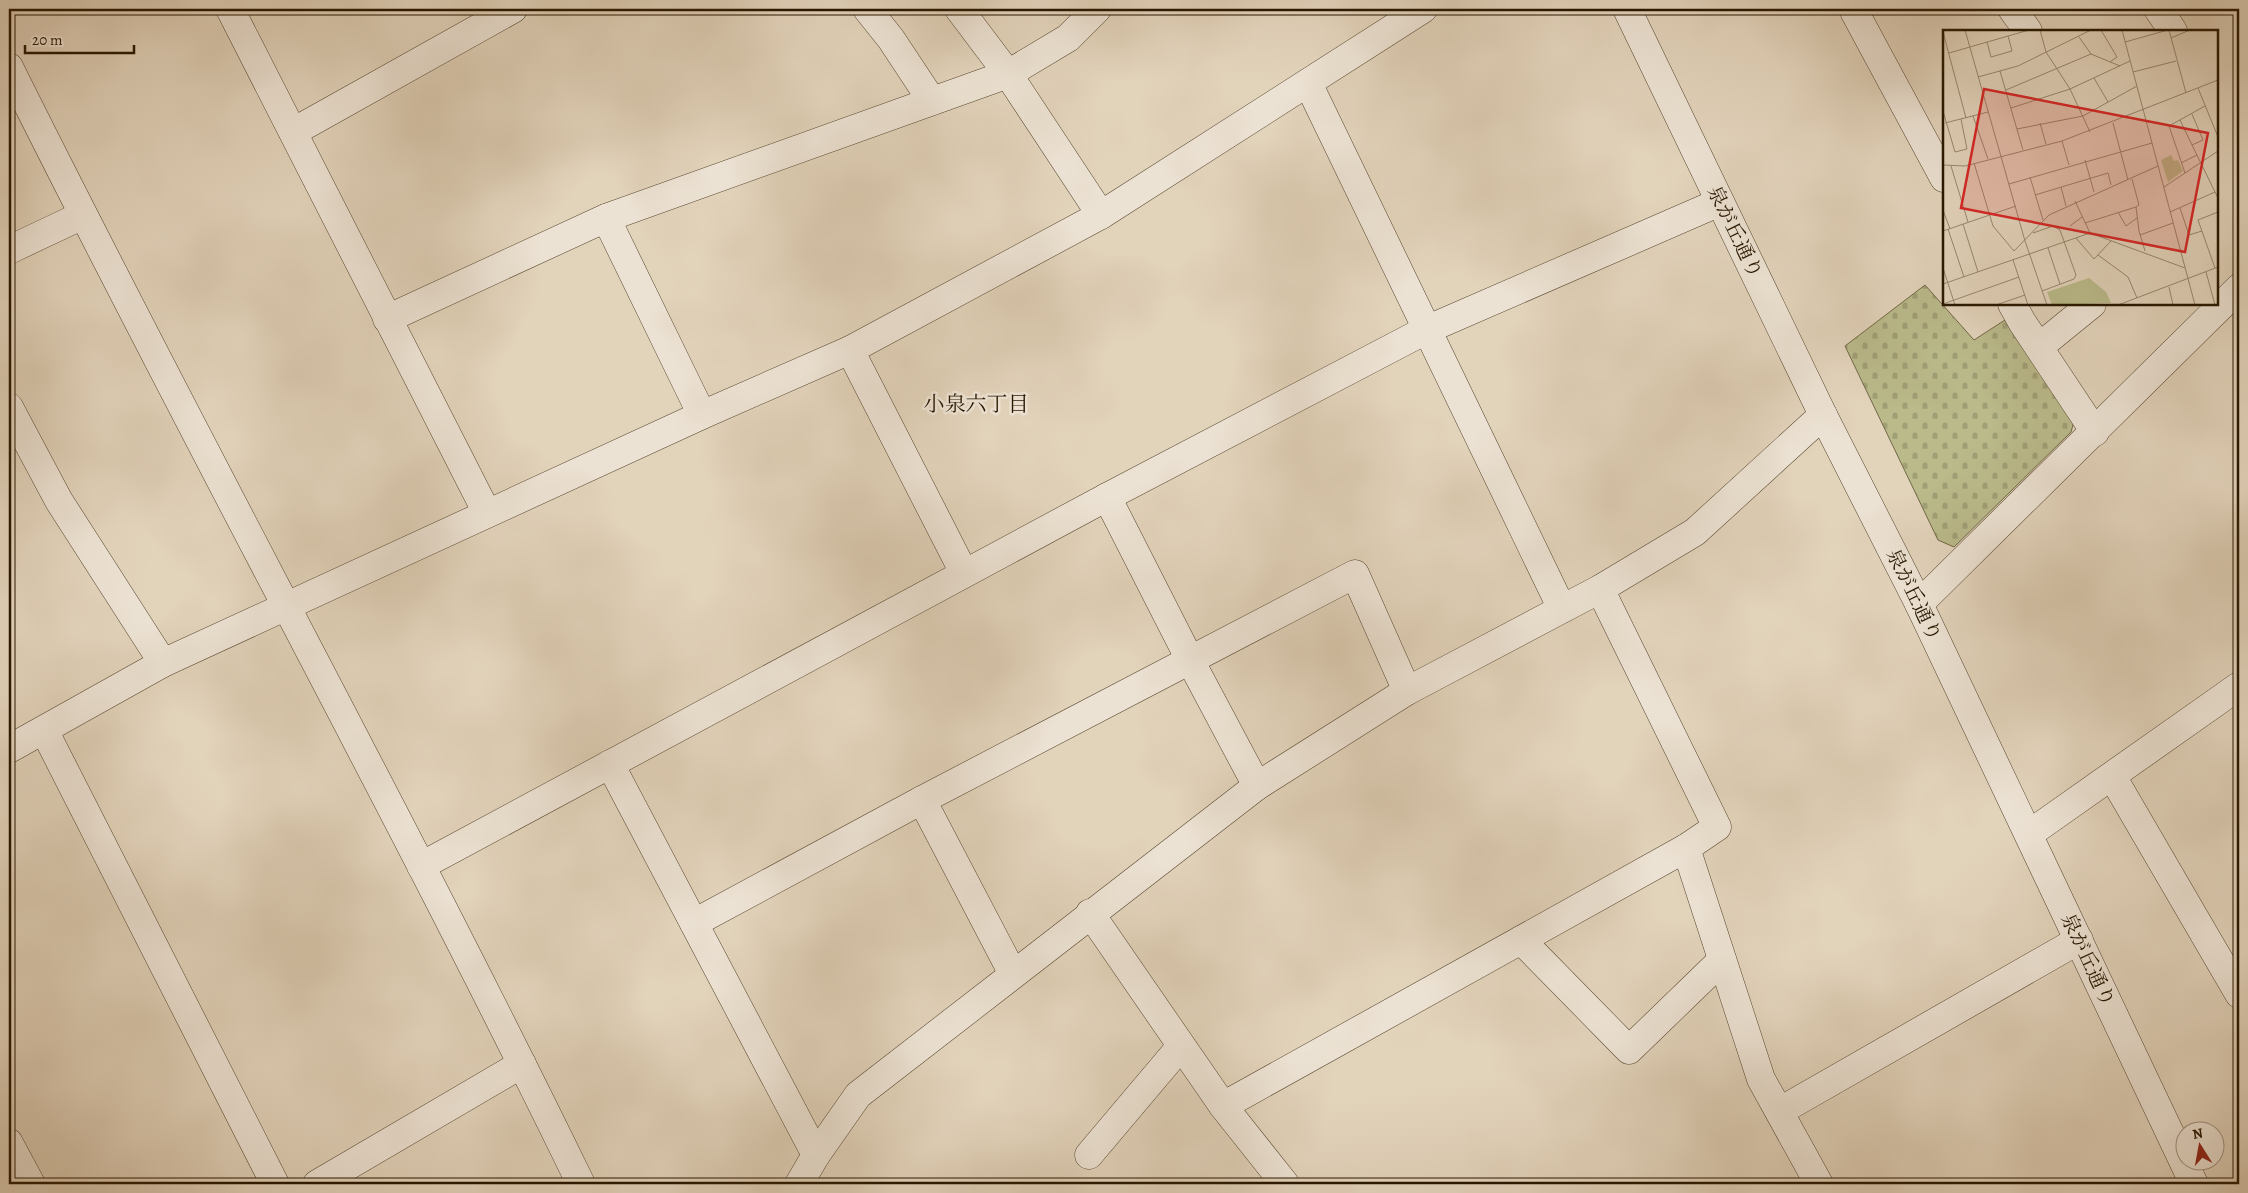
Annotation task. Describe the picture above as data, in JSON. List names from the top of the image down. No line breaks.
{"streets":{"street":["泉が丘通り"]},"districts":["小泉六丁目"],"scale_bar":"20 m","north":"top"}
